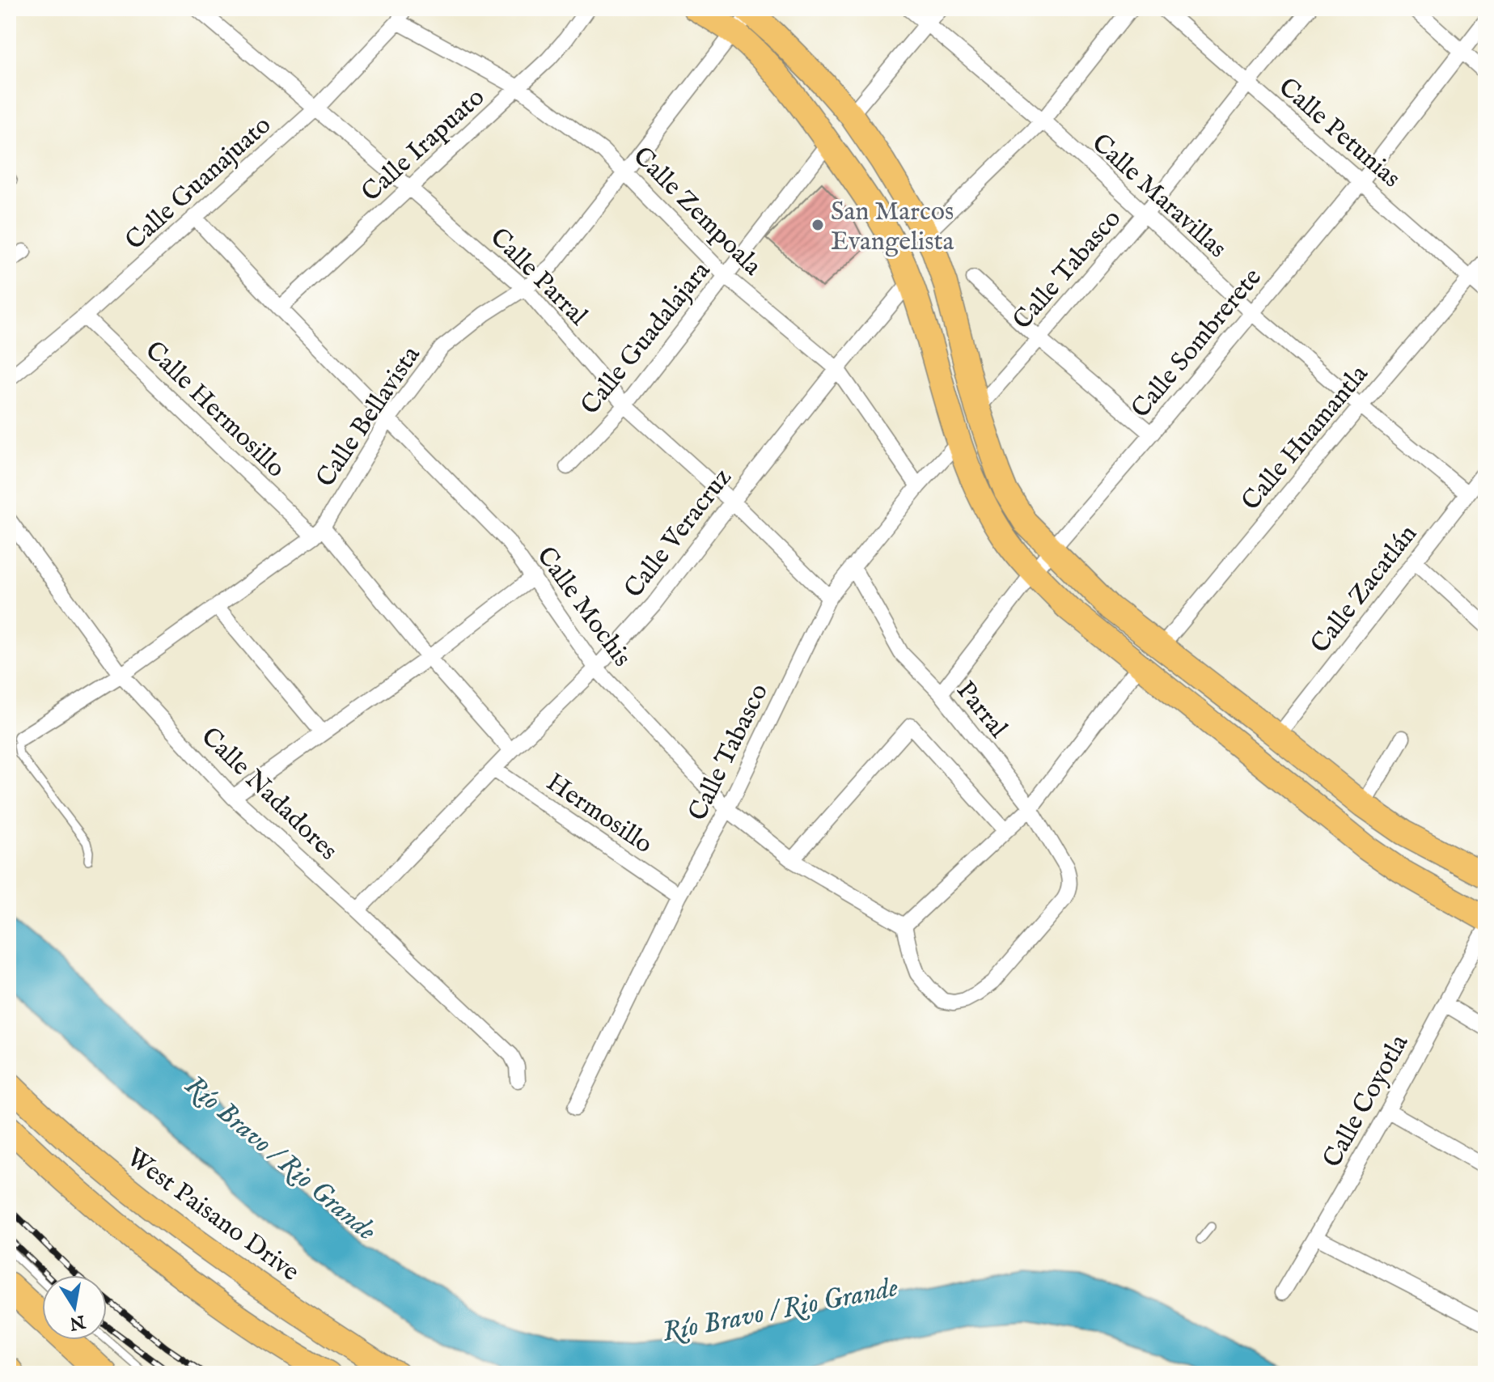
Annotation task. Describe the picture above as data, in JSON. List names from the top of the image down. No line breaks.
{"streets":{"main road":["West Paisano Drive"],"street":["Calle Petunias","Calle Irapuato","Calle Guanajuato","Calle Maravillas","Calle Zempoala","Calle Tabasco","Calle Parral","Calle Guadalajara","Calle Sombrerete","Calle Hermosillo","Calle Bellavista","Calle Huamantla","Calle Veracruz","Calle Zacatlán","Calle Mochis","Parral","Calle Nadadores","Hermosillo","Calle Coyotla"]},"crossings":[["Calle Petunias","Calle Tabasco"],["Calle Petunias","Calle Sombrerete"],["Calle Petunias","Calle Huamantla"],["Calle Irapuato","Calle Zempoala"],["Calle Irapuato","Calle Parral"],["Calle Irapuato","Calle Mochis"],["Calle Guanajuato","Calle Zempoala"],["Calle Guanajuato","Calle Parral"],["Calle Guanajuato","Calle Hermosillo"],["Calle Guanajuato","Calle Mochis"],["Calle Maravillas","Calle Tabasco"],["Calle Maravillas","Calle Sombrerete"],["Calle Maravillas","Calle Huamantla"],["Calle Maravillas","Calle Zacatlán"],["Calle Zempoala","Calle Tabasco"],["Calle Zempoala","Calle Guadalajara"],["Calle Zempoala","Calle Bellavista"],["Calle Zempoala","Calle Veracruz"],["Calle Tabasco","Calle Parral"],["Calle Tabasco","Calle Mochis"],["Calle Tabasco","Parral"],["Calle Tabasco","Hermosillo"],["Calle Parral","Calle Guadalajara"],["Calle Parral","Calle Bellavista"],["Calle Parral","Calle Veracruz"],["Calle Sombrerete","Parral"],["Calle Hermosillo","Calle Bellavista"],["Calle Hermosillo","Calle Veracruz"],["Calle Bellavista","Calle Mochis"],["Calle Bellavista","Calle Nadadores"],["Calle Veracruz","Calle Mochis"],["Calle Veracruz","Calle Nadadores"],["Calle Veracruz","Hermosillo"],["Calle Mochis","Parral"]],"water":["Río Bravo / Rio Grande"],"places":["San Marcos Evangelista"],"north":"bottom"}
